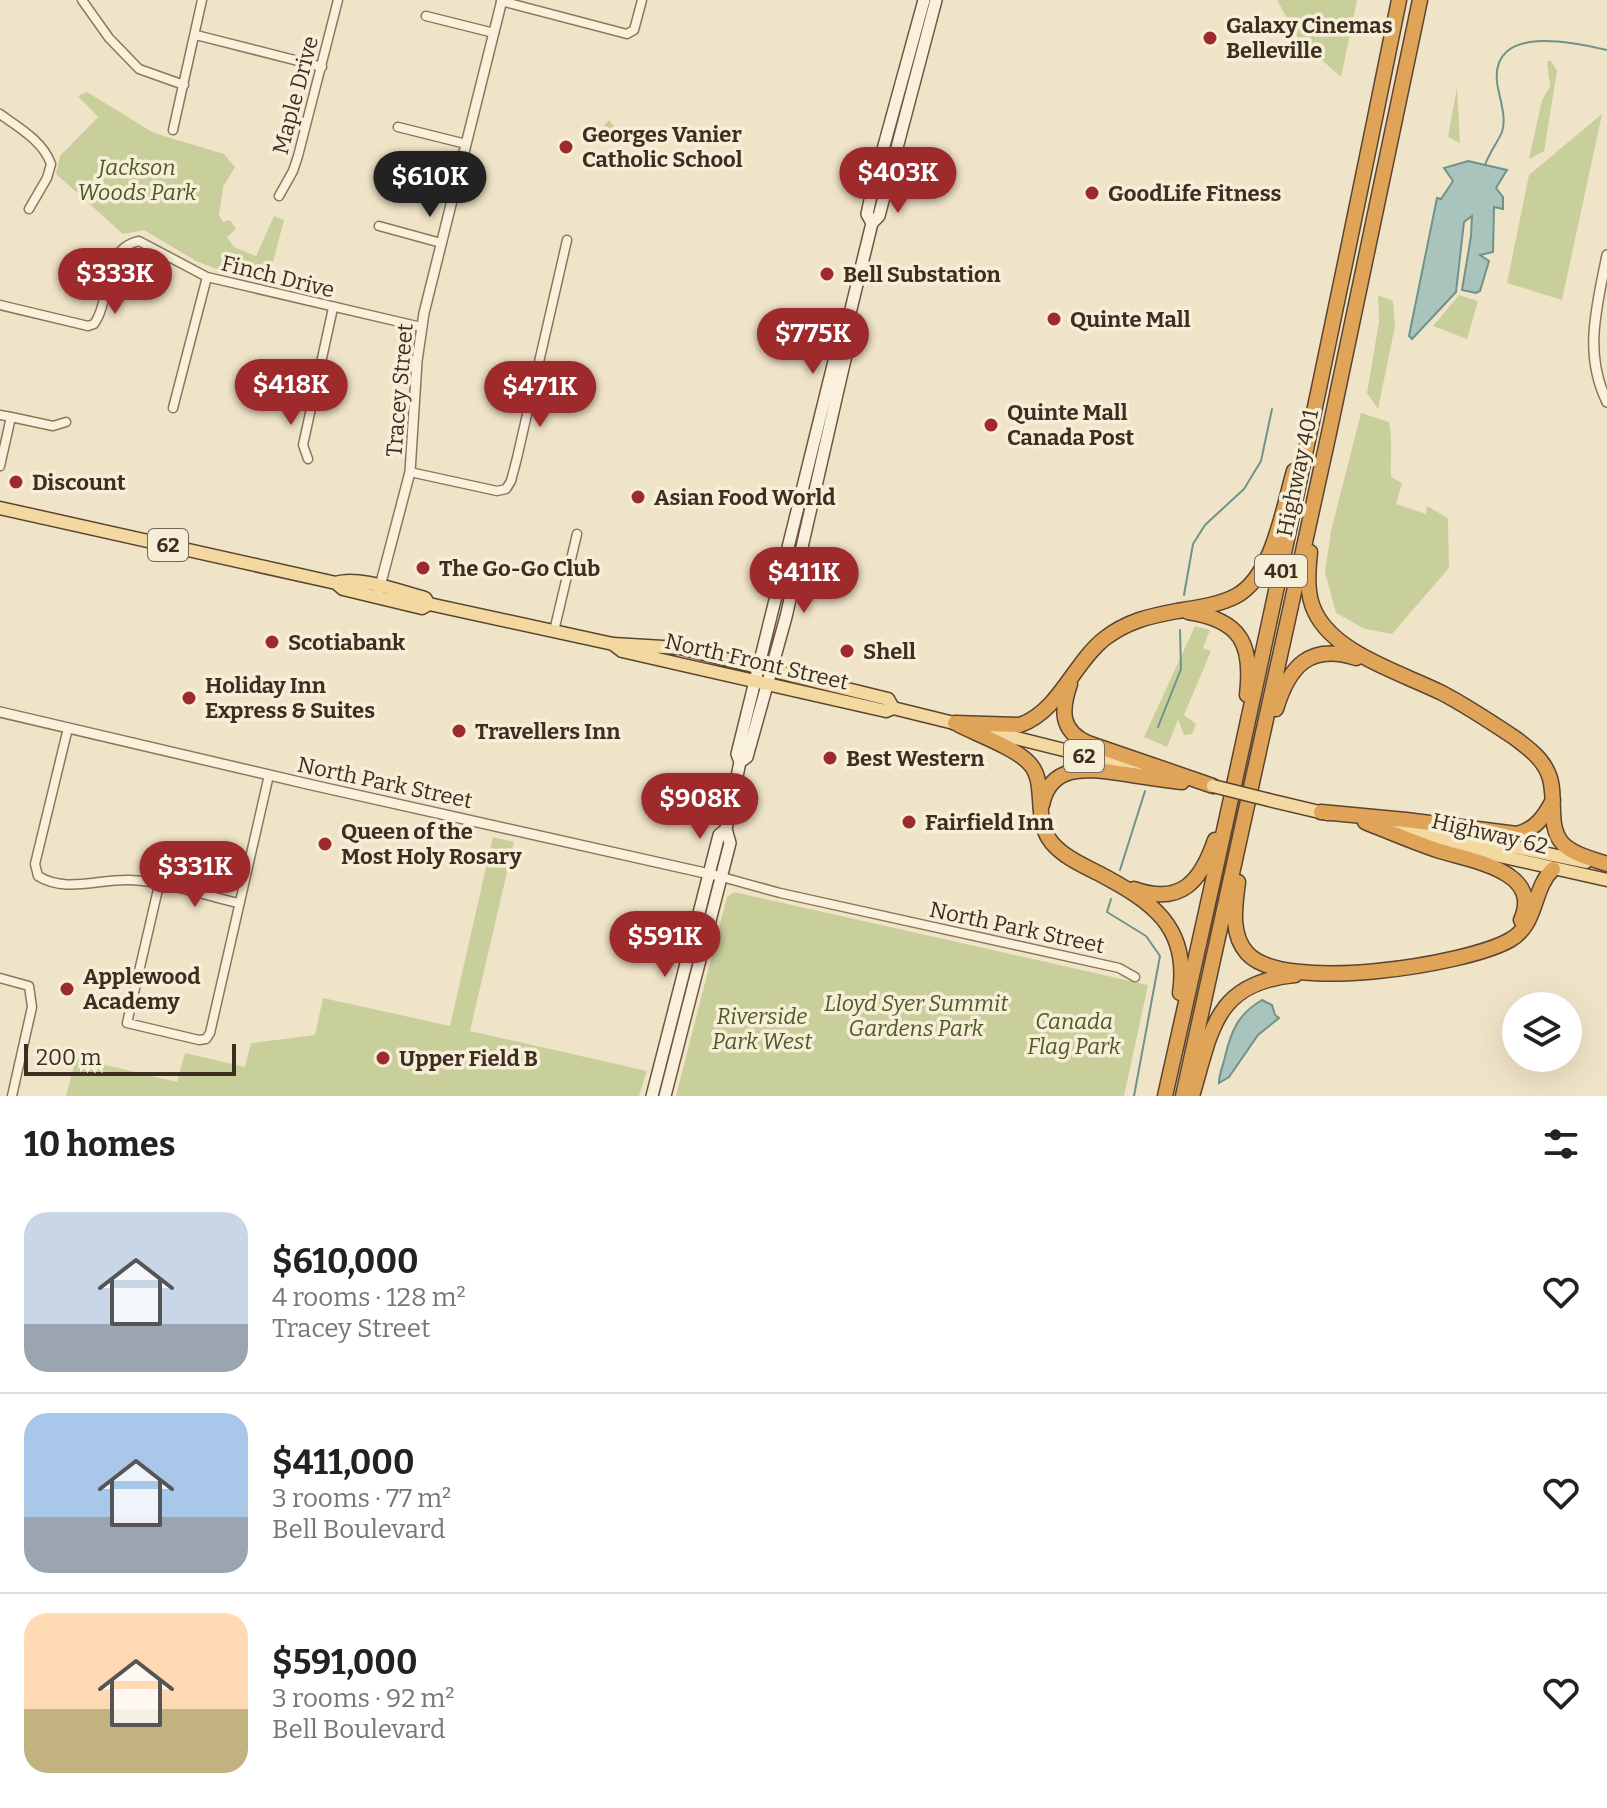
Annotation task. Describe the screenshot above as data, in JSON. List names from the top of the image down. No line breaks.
{"streets":{"highway":["Highway 401","401"],"main road":["62","North Front Street","Highway 62"],"street":["Maple Drive","Finch Drive","Tracey Street","North Park Street"]},"crossings":[["Finch Drive","Tracey Street"],["Tracey Street","North Front Street"],["North Front Street","Highway 62"]],"parks":["Jackson Woods Park","Lloyd Syer Summit Gardens Park","Riverside Park West","Canada Flag Park"],"places":["Galaxy Cinemas Belleville","Georges Vanier Catholic School","GoodLife Fitness","Bell Substation","Quinte Mall","Quinte Mall Canada Post","Discount","Asian Food World","The Go-Go Club","Scotiabank","Shell","Holiday Inn Express & Suites","Travellers Inn","Best Western","Fairfield Inn","Queen of the Most Holy Rosary","Applewood Academy","Upper Field B"],"scale_bar":"200 m","page":{"price":["$403K","$610K","$333K","$775K","$418K","$471K","$411K","$908K","$331K","$591K"],"scale":"200 m","heading":"10 homes","list":[{"name":"$610,000","note":"4 rooms · 128 m² · Tracey Street"},{"name":"$411,000","note":"3 rooms · 77 m² · Bell Boulevard"},{"name":"$591,000","note":"3 rooms · 92 m² · Bell Boulevard"}]}}
